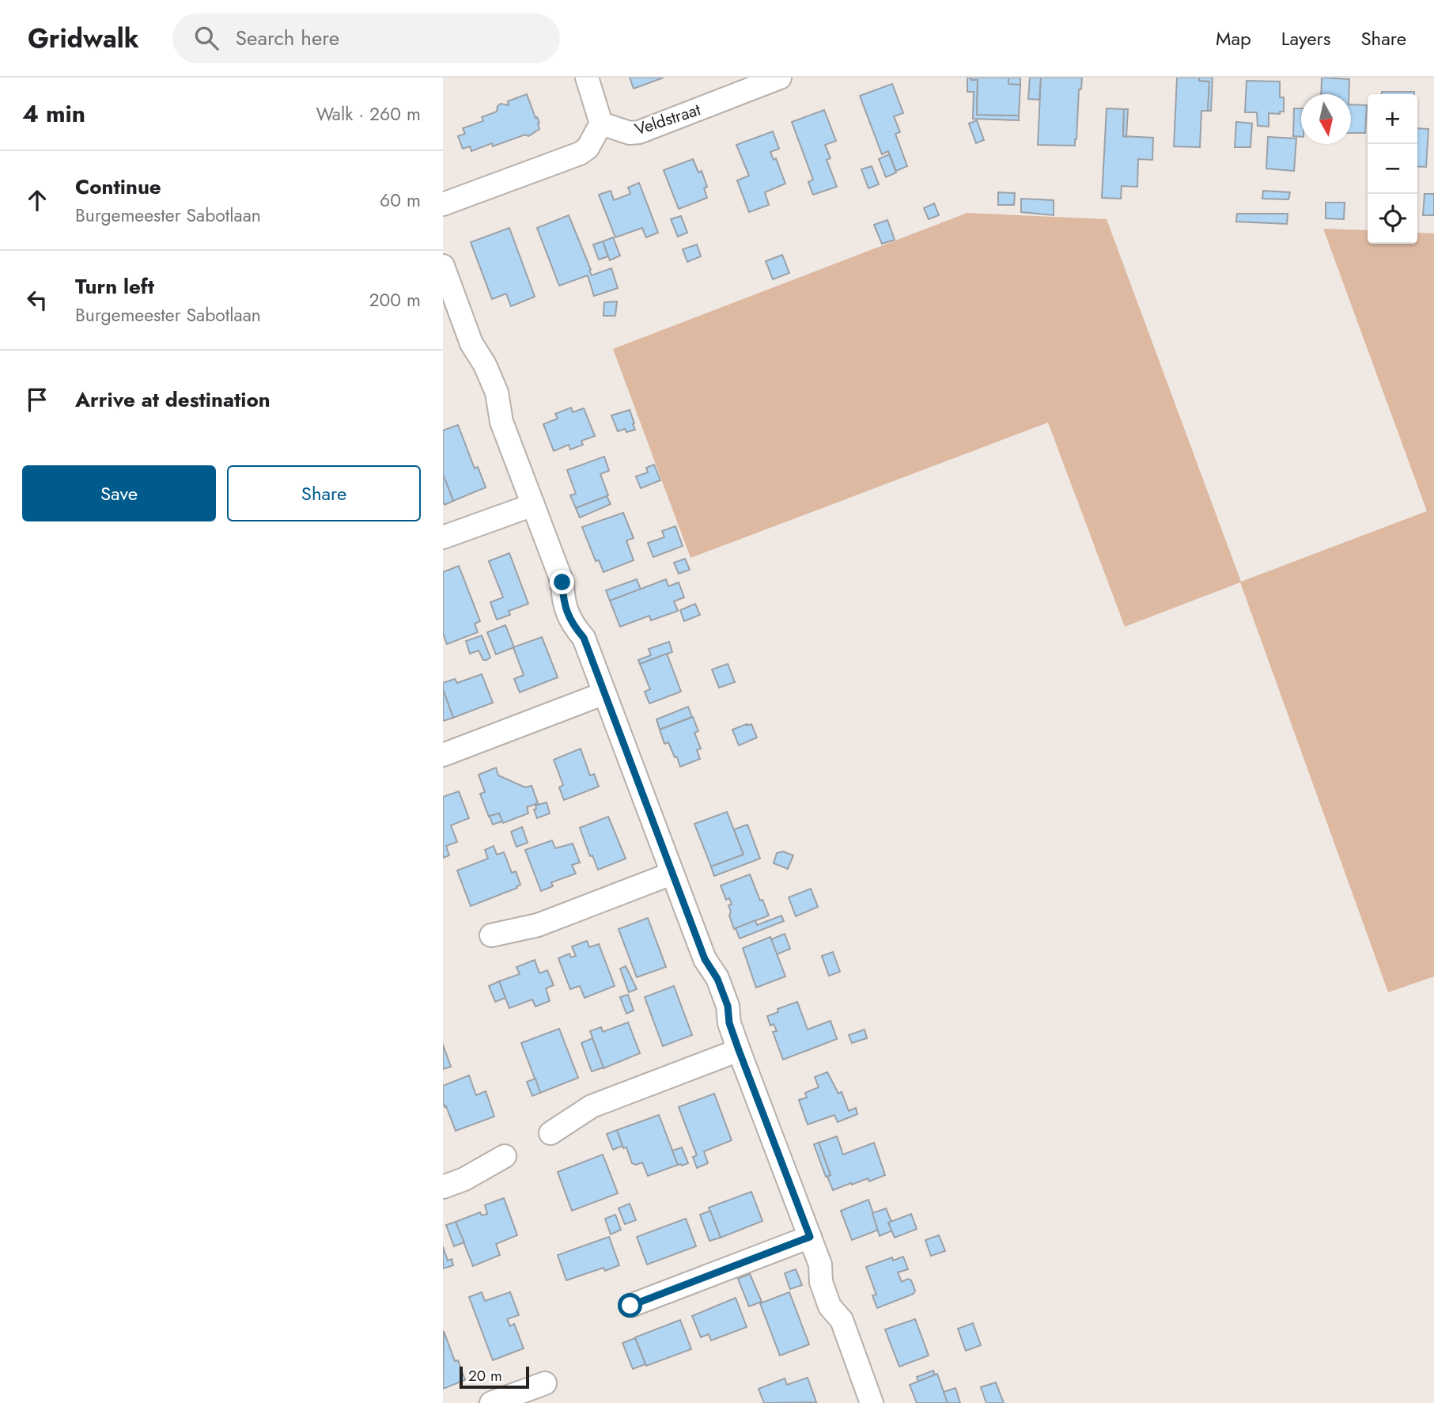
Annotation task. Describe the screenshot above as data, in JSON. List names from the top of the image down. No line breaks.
{"streets":{"street":["Veldstraat"]},"scale_bar":"20 m","north":"bottom","page":{"header":"Gridwalk","search":"Search here","nav":["Map","Layers","Share"],"heading":["4 min","Walk · 260 m"],"map_buttons":["+","−"],"list":[["Continue","Burgemeester Sabotlaan","60 m"],["Turn left","Burgemeester Sabotlaan","200 m"],"Arrive at destination"],"buttons":["Save","Share"],"scale":"20 m"}}
